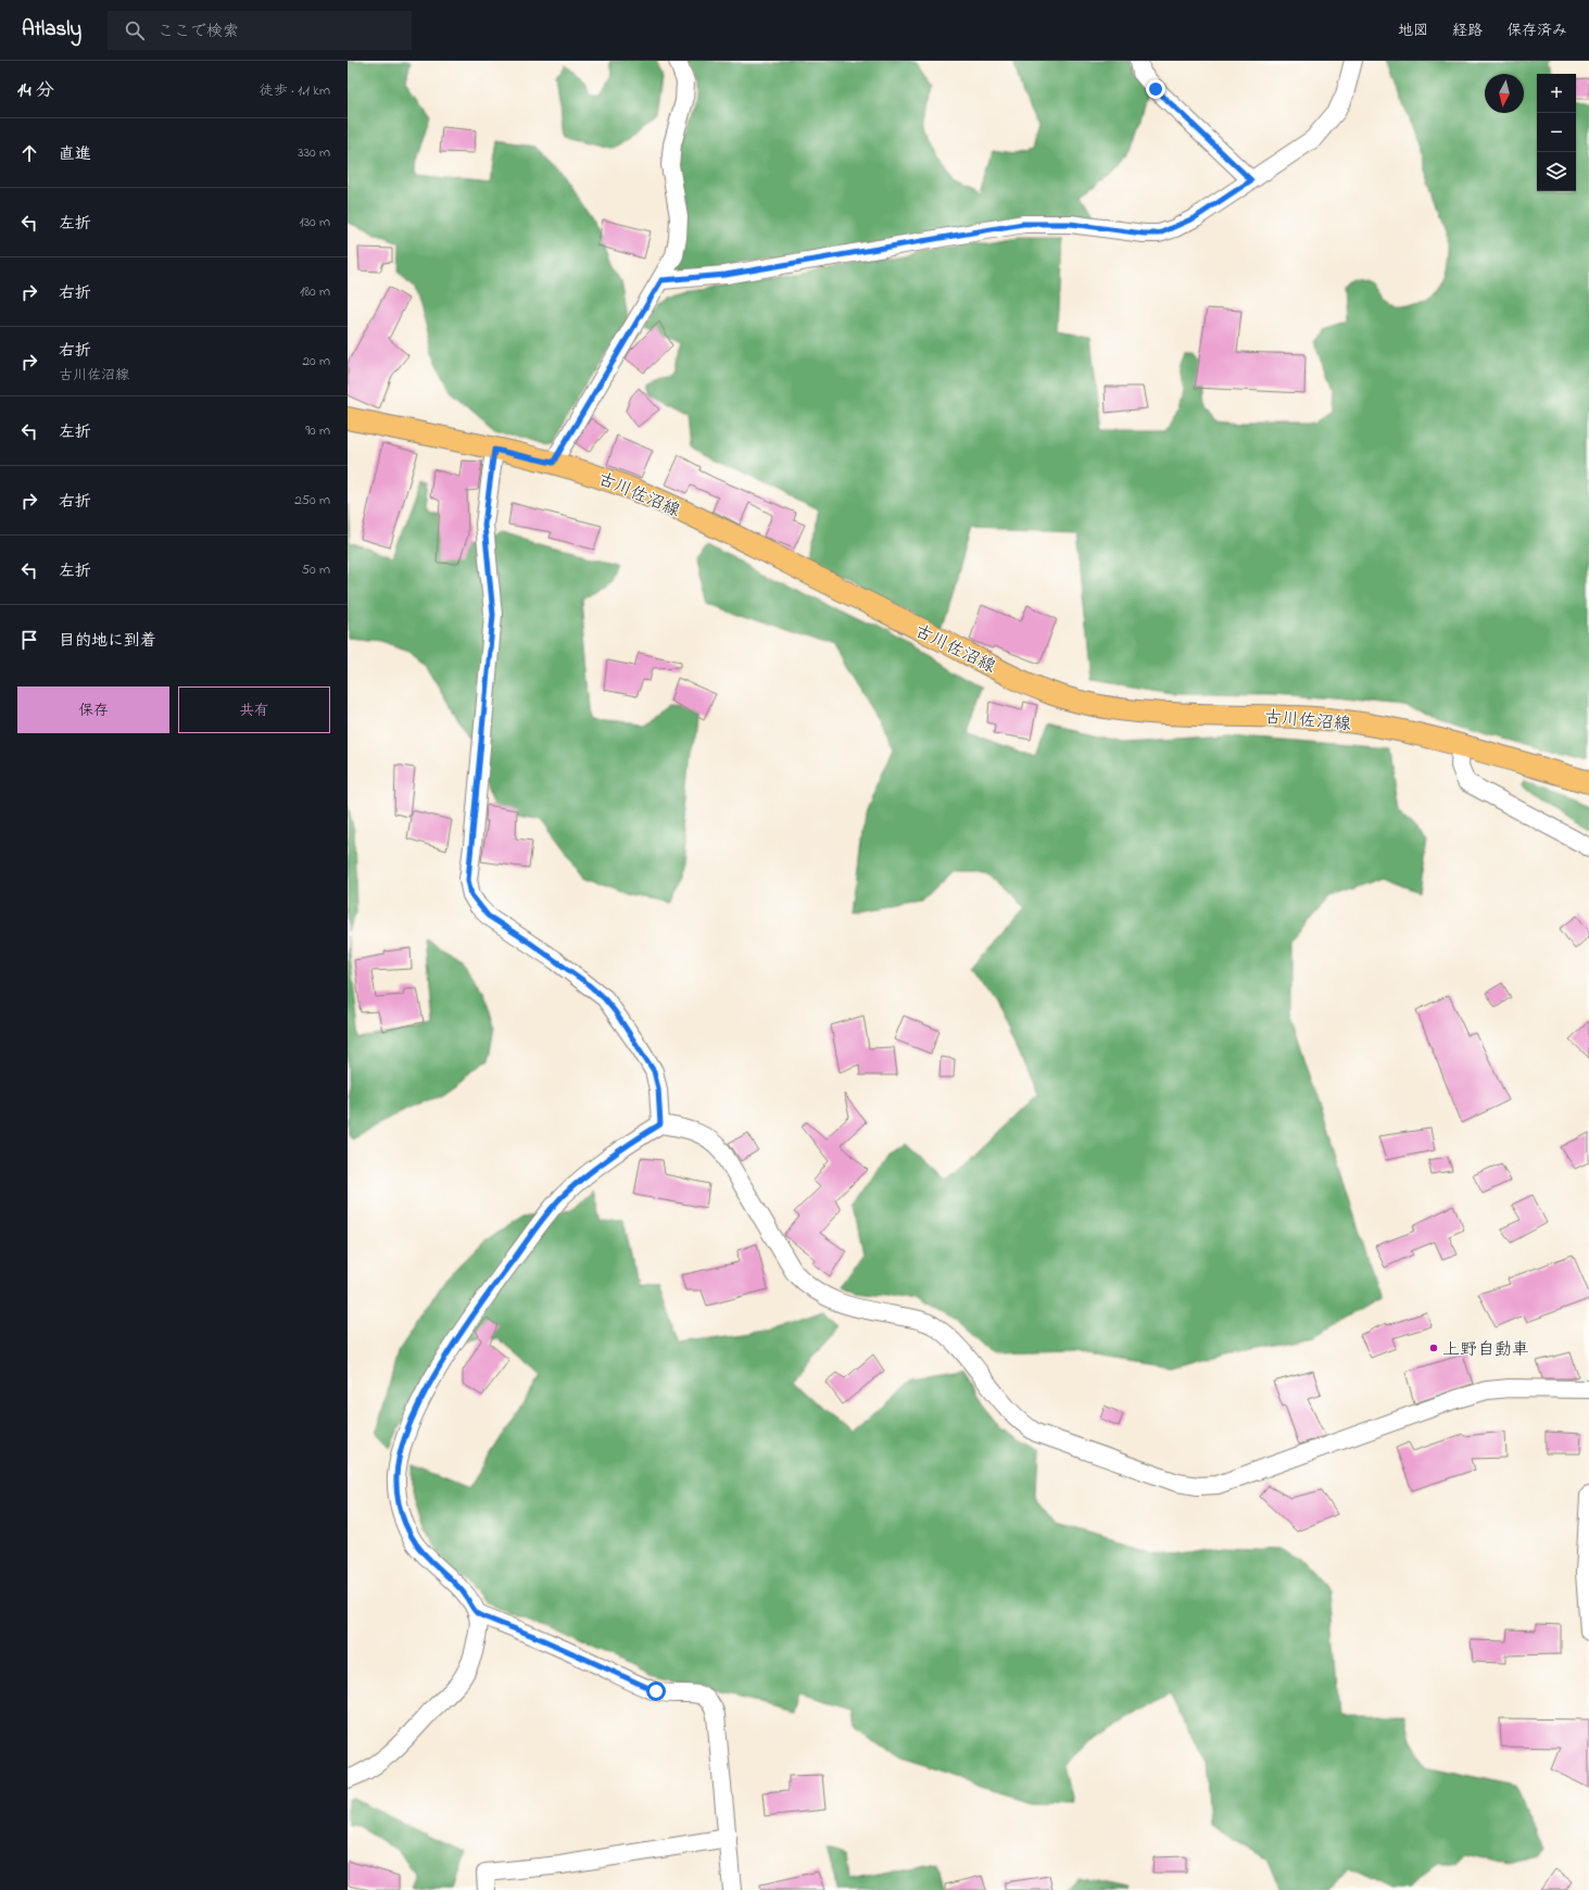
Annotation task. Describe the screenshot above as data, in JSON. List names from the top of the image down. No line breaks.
{"streets":{"main road":["古川佐沼線"]},"places":["上野自動車"],"north":"bottom","page":{"header":"Atlasly","search":"ここで検索","nav":["地図","経路","保存済み"],"heading":["14 分","徒歩 · 1.1 km"],"map_buttons":["+","−"],"list":[["直進","330 m"],["左折","130 m"],["右折","180 m"],["右折","古川佐沼線","20 m"],["左折","90 m"],["右折","250 m"],["左折","50 m"],"目的地に到着"],"buttons":["保存","共有"]}}
